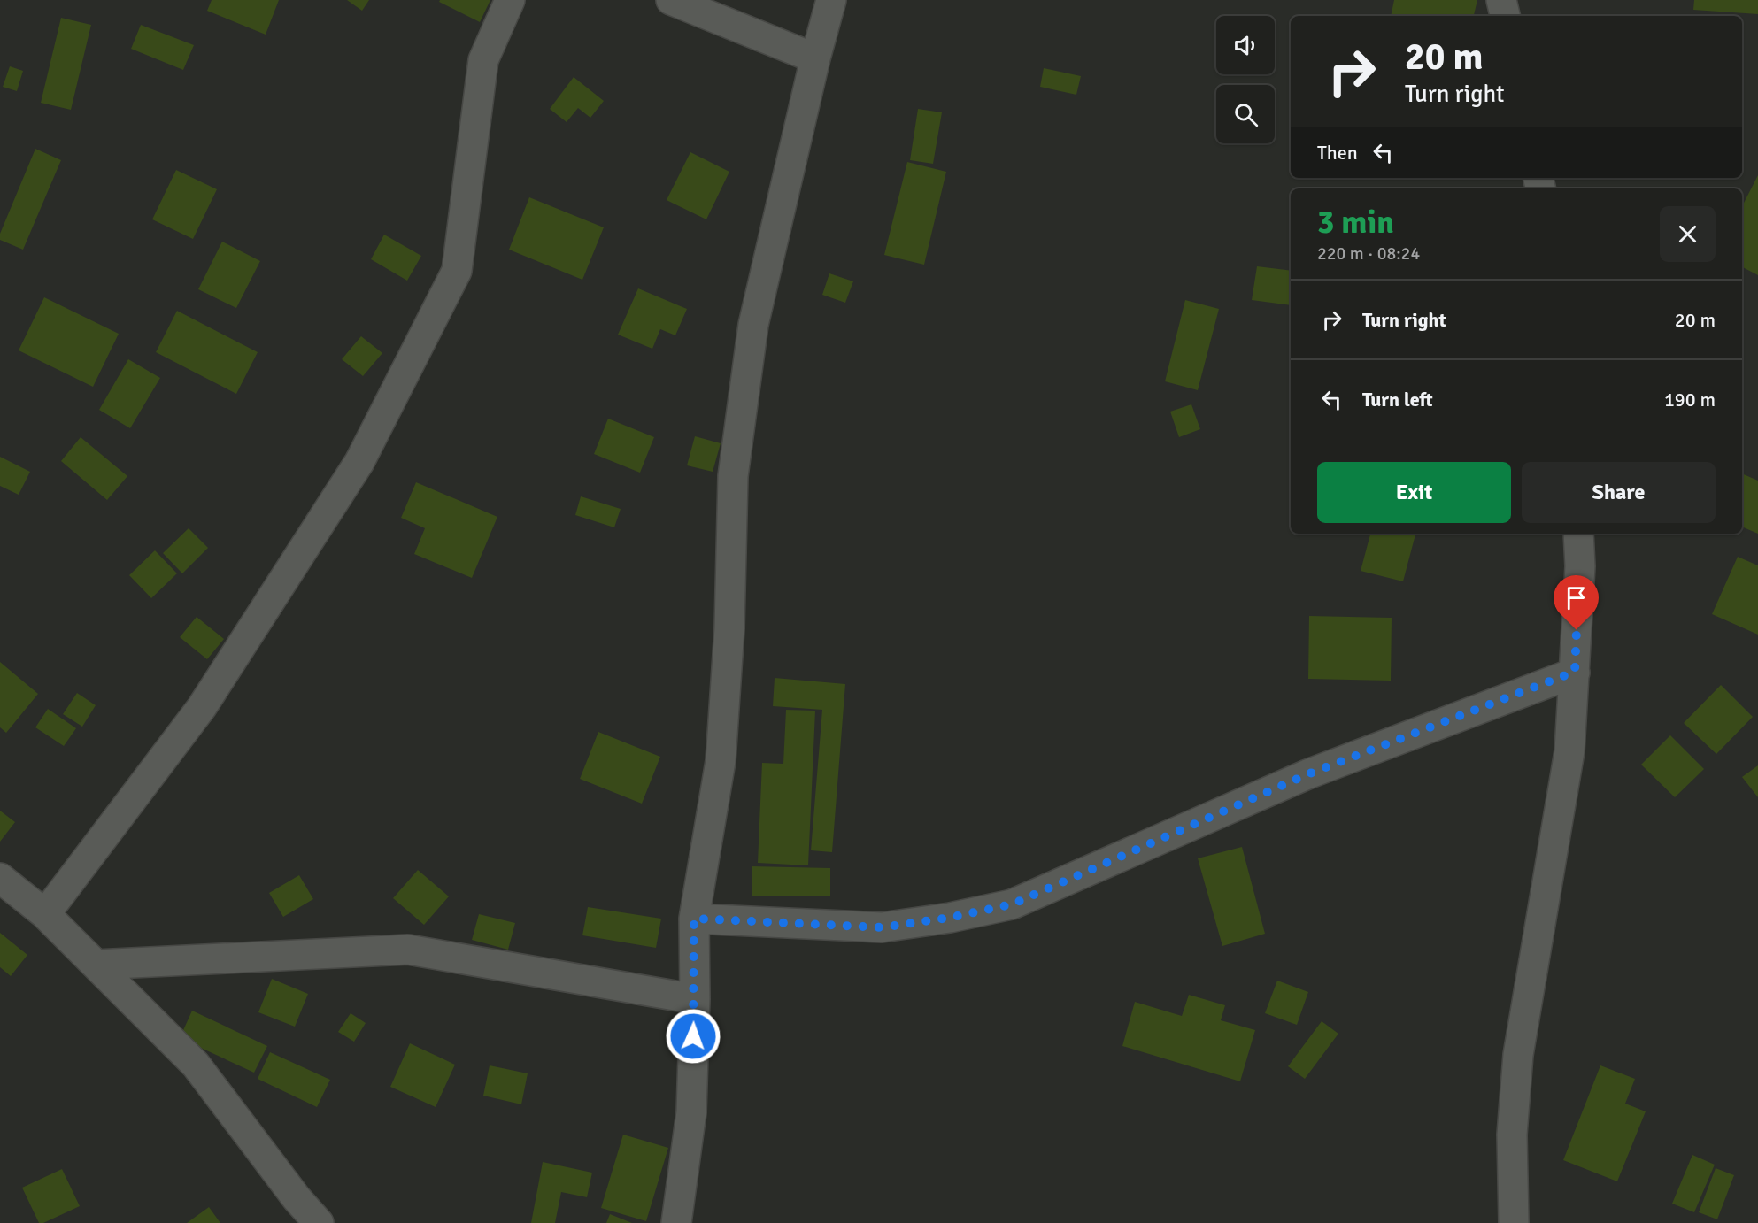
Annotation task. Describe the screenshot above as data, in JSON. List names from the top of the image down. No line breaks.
{"page":{"turn":["20 m","Turn right"],"then":"Then","heading":["3 min","220 m · 08:24"],"list":[{"name":"Turn right","value":"20 m"},{"name":"Turn left","value":"190 m"}],"buttons":["Exit","Share"]}}
